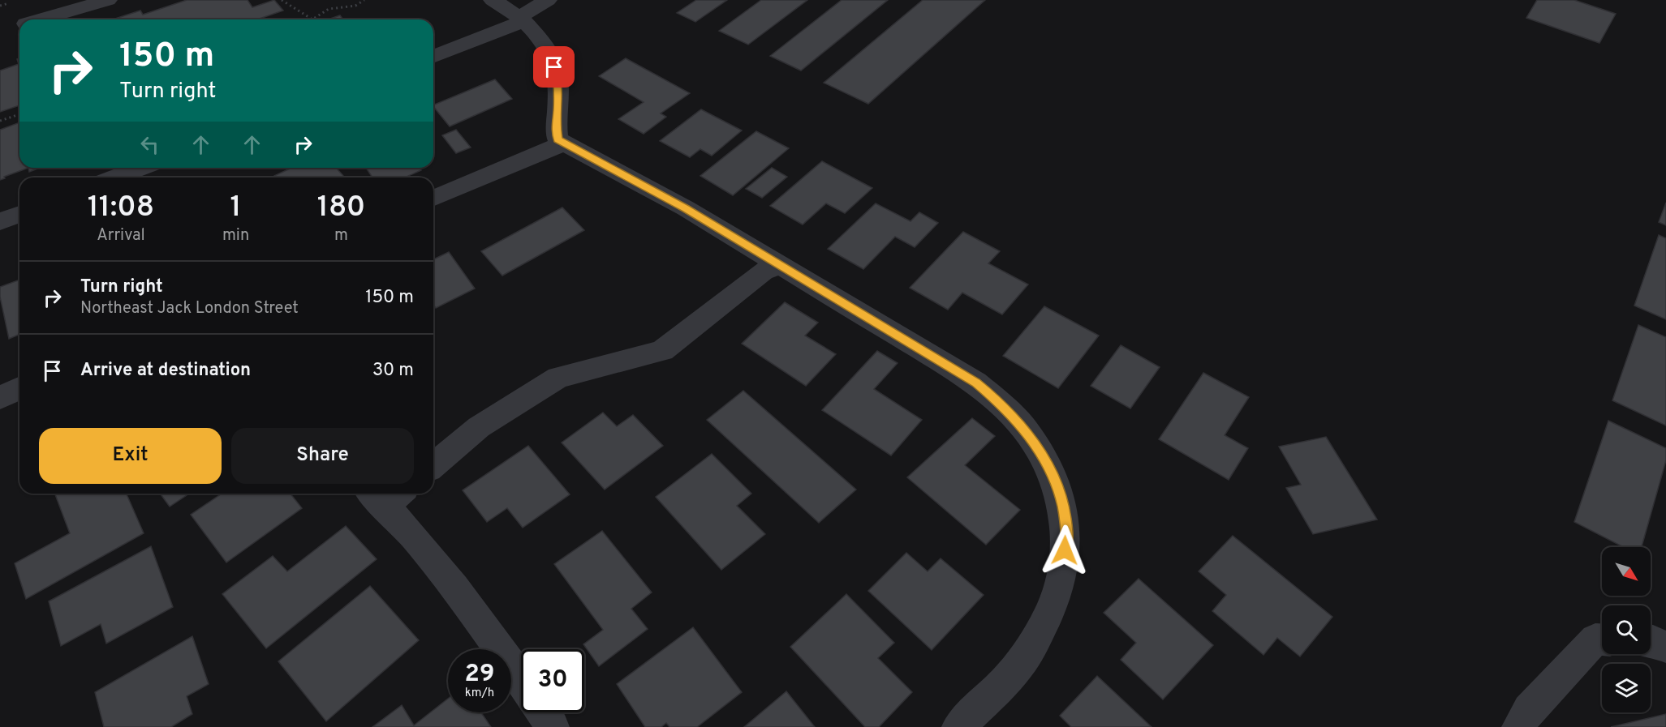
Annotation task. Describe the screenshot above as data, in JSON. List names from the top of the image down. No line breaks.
{"north":"bottom right","page":{"turn":["150 m","Turn right"],"eta":["11:08","Arrival","1","min","180","m"],"list":[{"name":"Turn right","note":"Northeast Jack London Street","value":"150 m"},{"name":"Arrive at destination","value":"30 m"}],"buttons":["Exit","Share"],"speed":"29 km/h","limit":"30"}}
